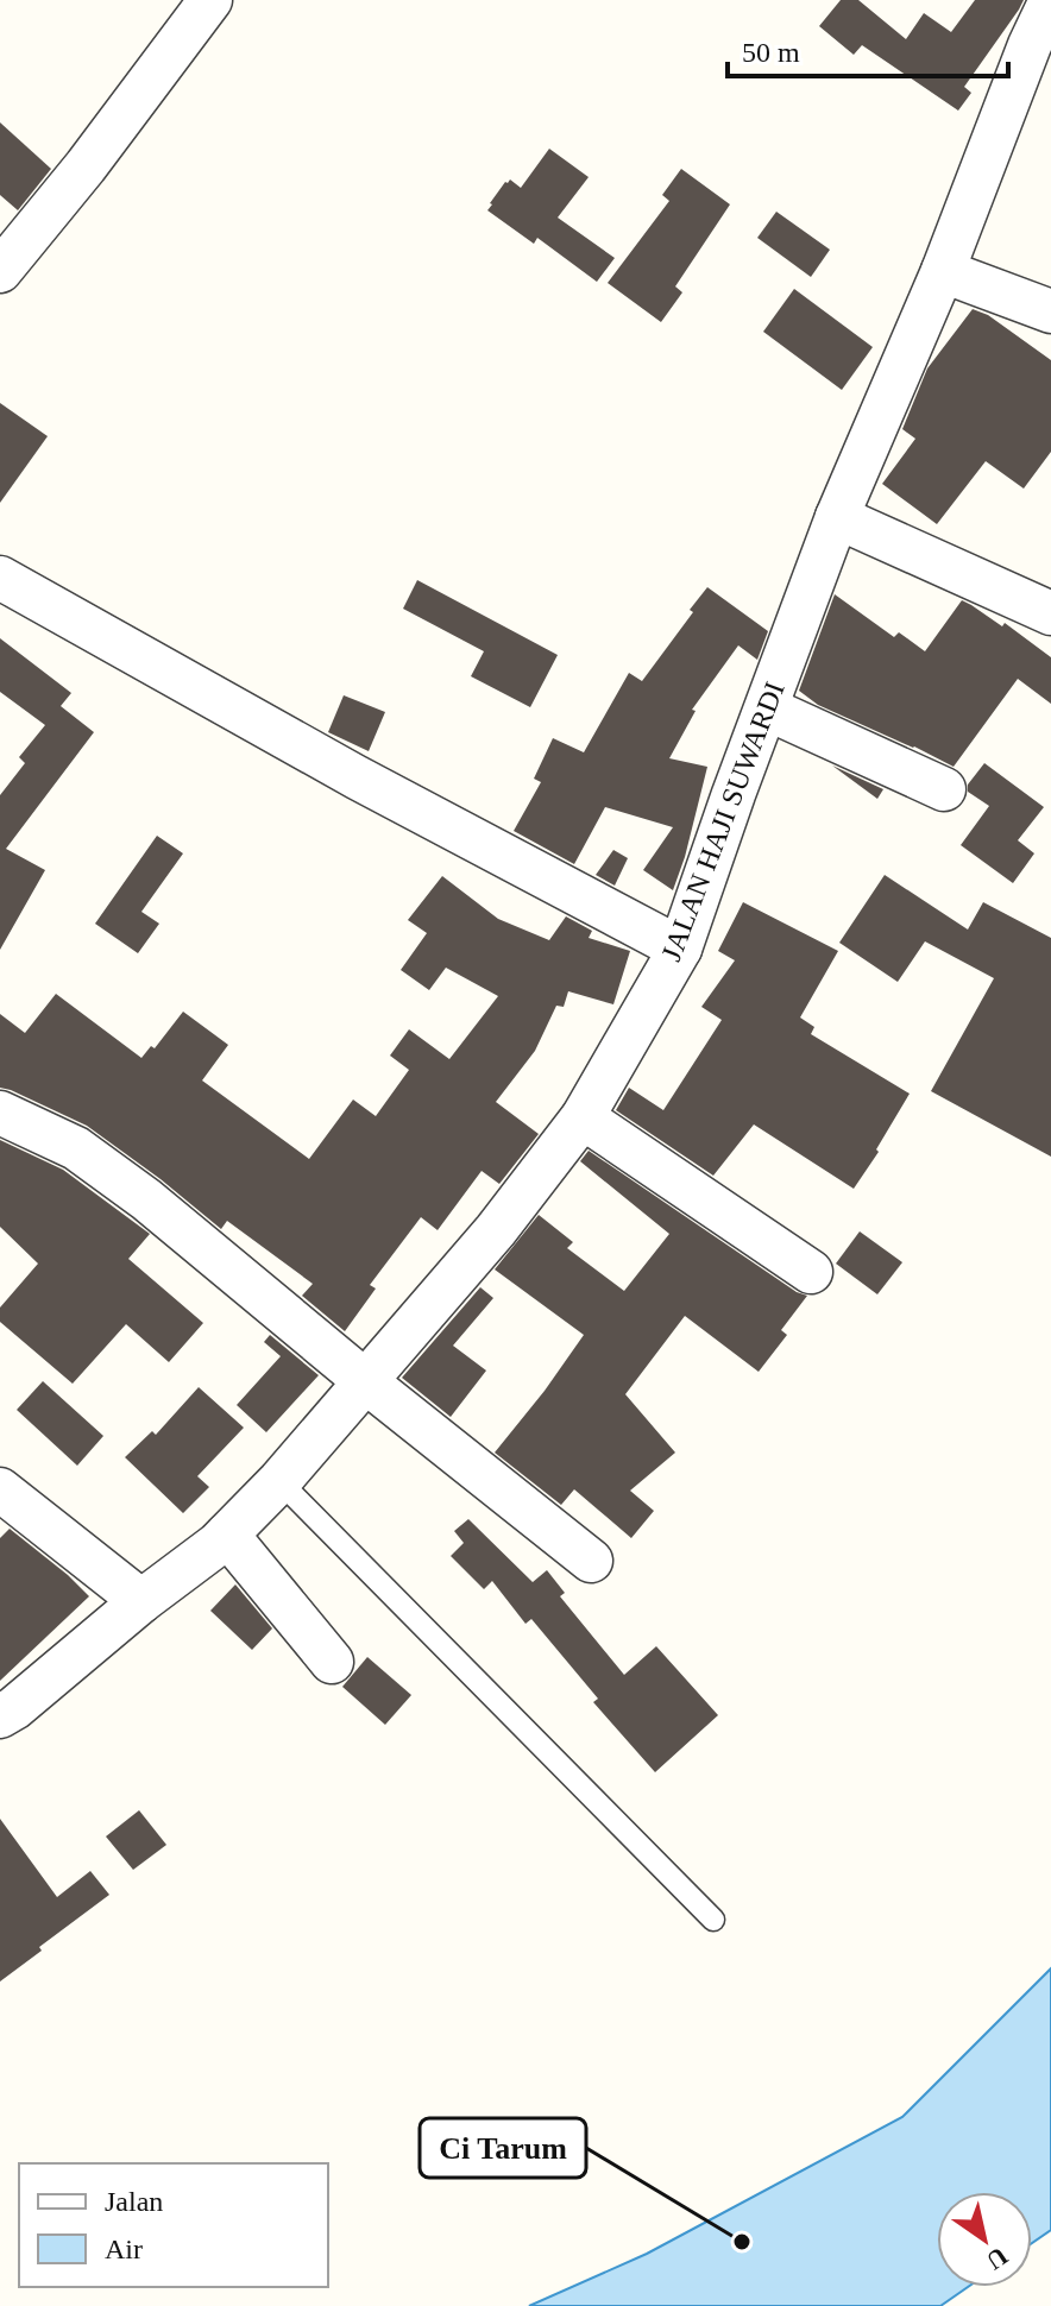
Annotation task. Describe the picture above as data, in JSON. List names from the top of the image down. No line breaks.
{"streets":{"street":["JALAN HAJI SUWARDI"]},"places":["Ci Tarum"],"legend":["Jalan","Air"],"scale_bar":"50 m","north":"bottom right"}
